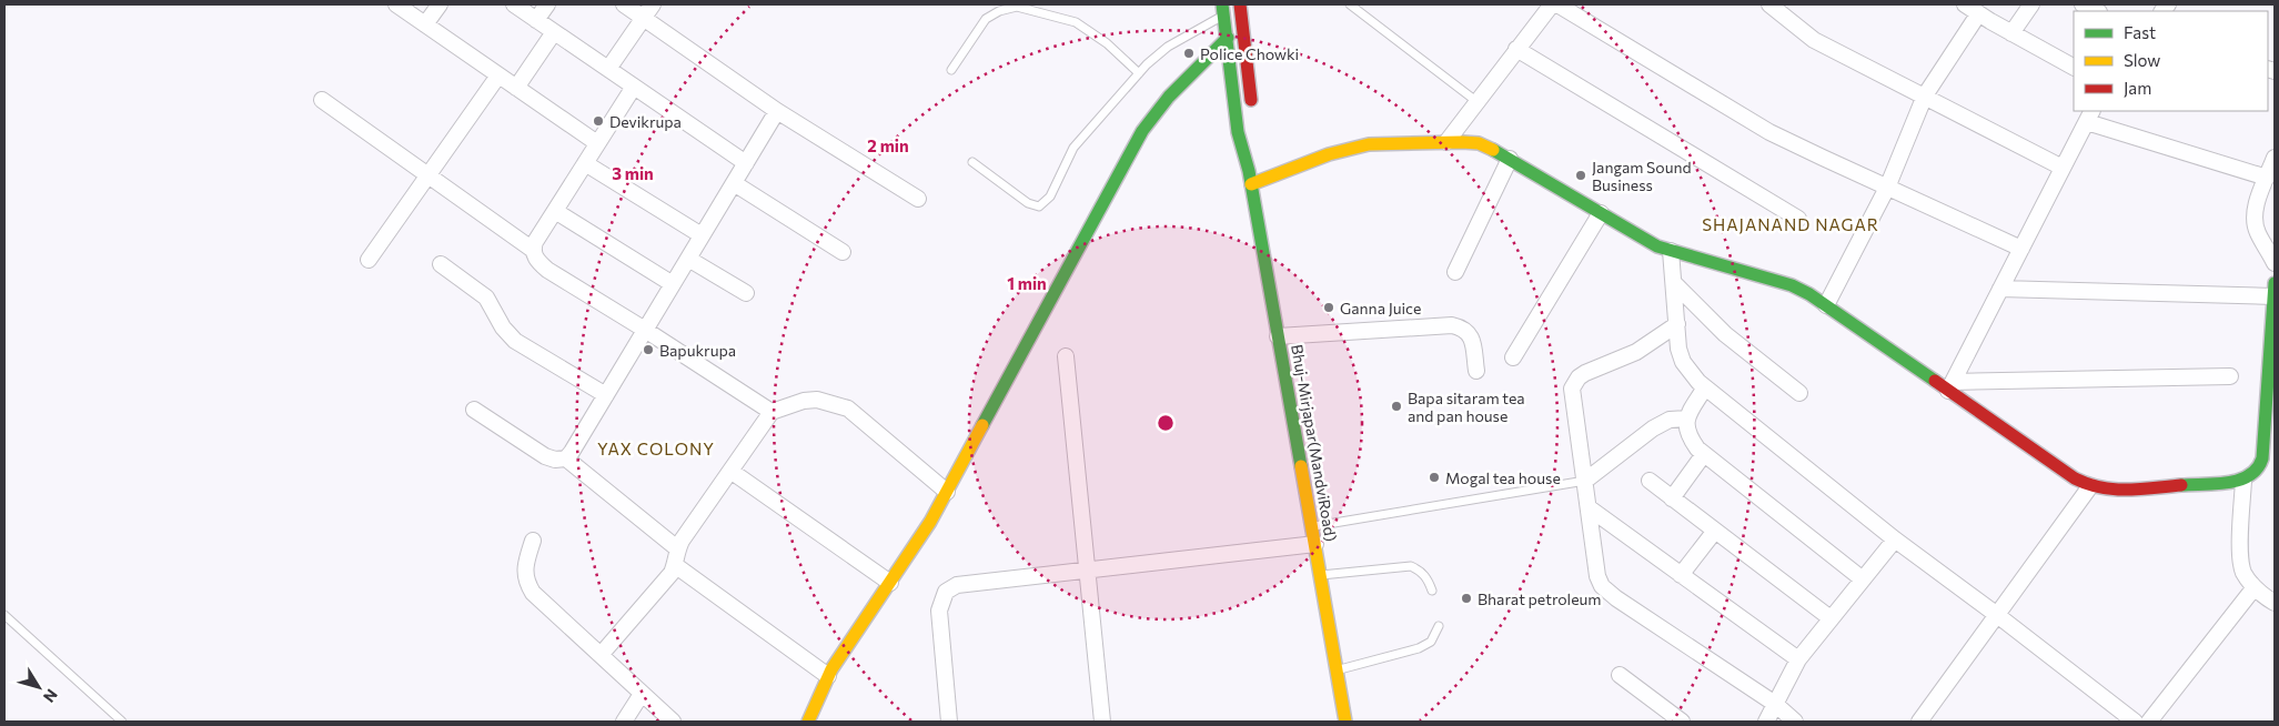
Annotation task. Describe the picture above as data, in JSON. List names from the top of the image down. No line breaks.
{"streets":{"street":["Bhuj-Mirjapar(MandviRoad)"]},"districts":["SHAJANAND NAGAR","YAX COLONY"],"places":["Police Chowki","Devikrupa","Jangam Sound Business","Ganna Juice","Bapukrupa","Bapa sitaram tea and pan house","Mogal tea house","Bharat petroleum"],"legend":["Fast","Slow","Jam"],"north":"bottom right","rings":["2 min","3 min","1 min"]}
